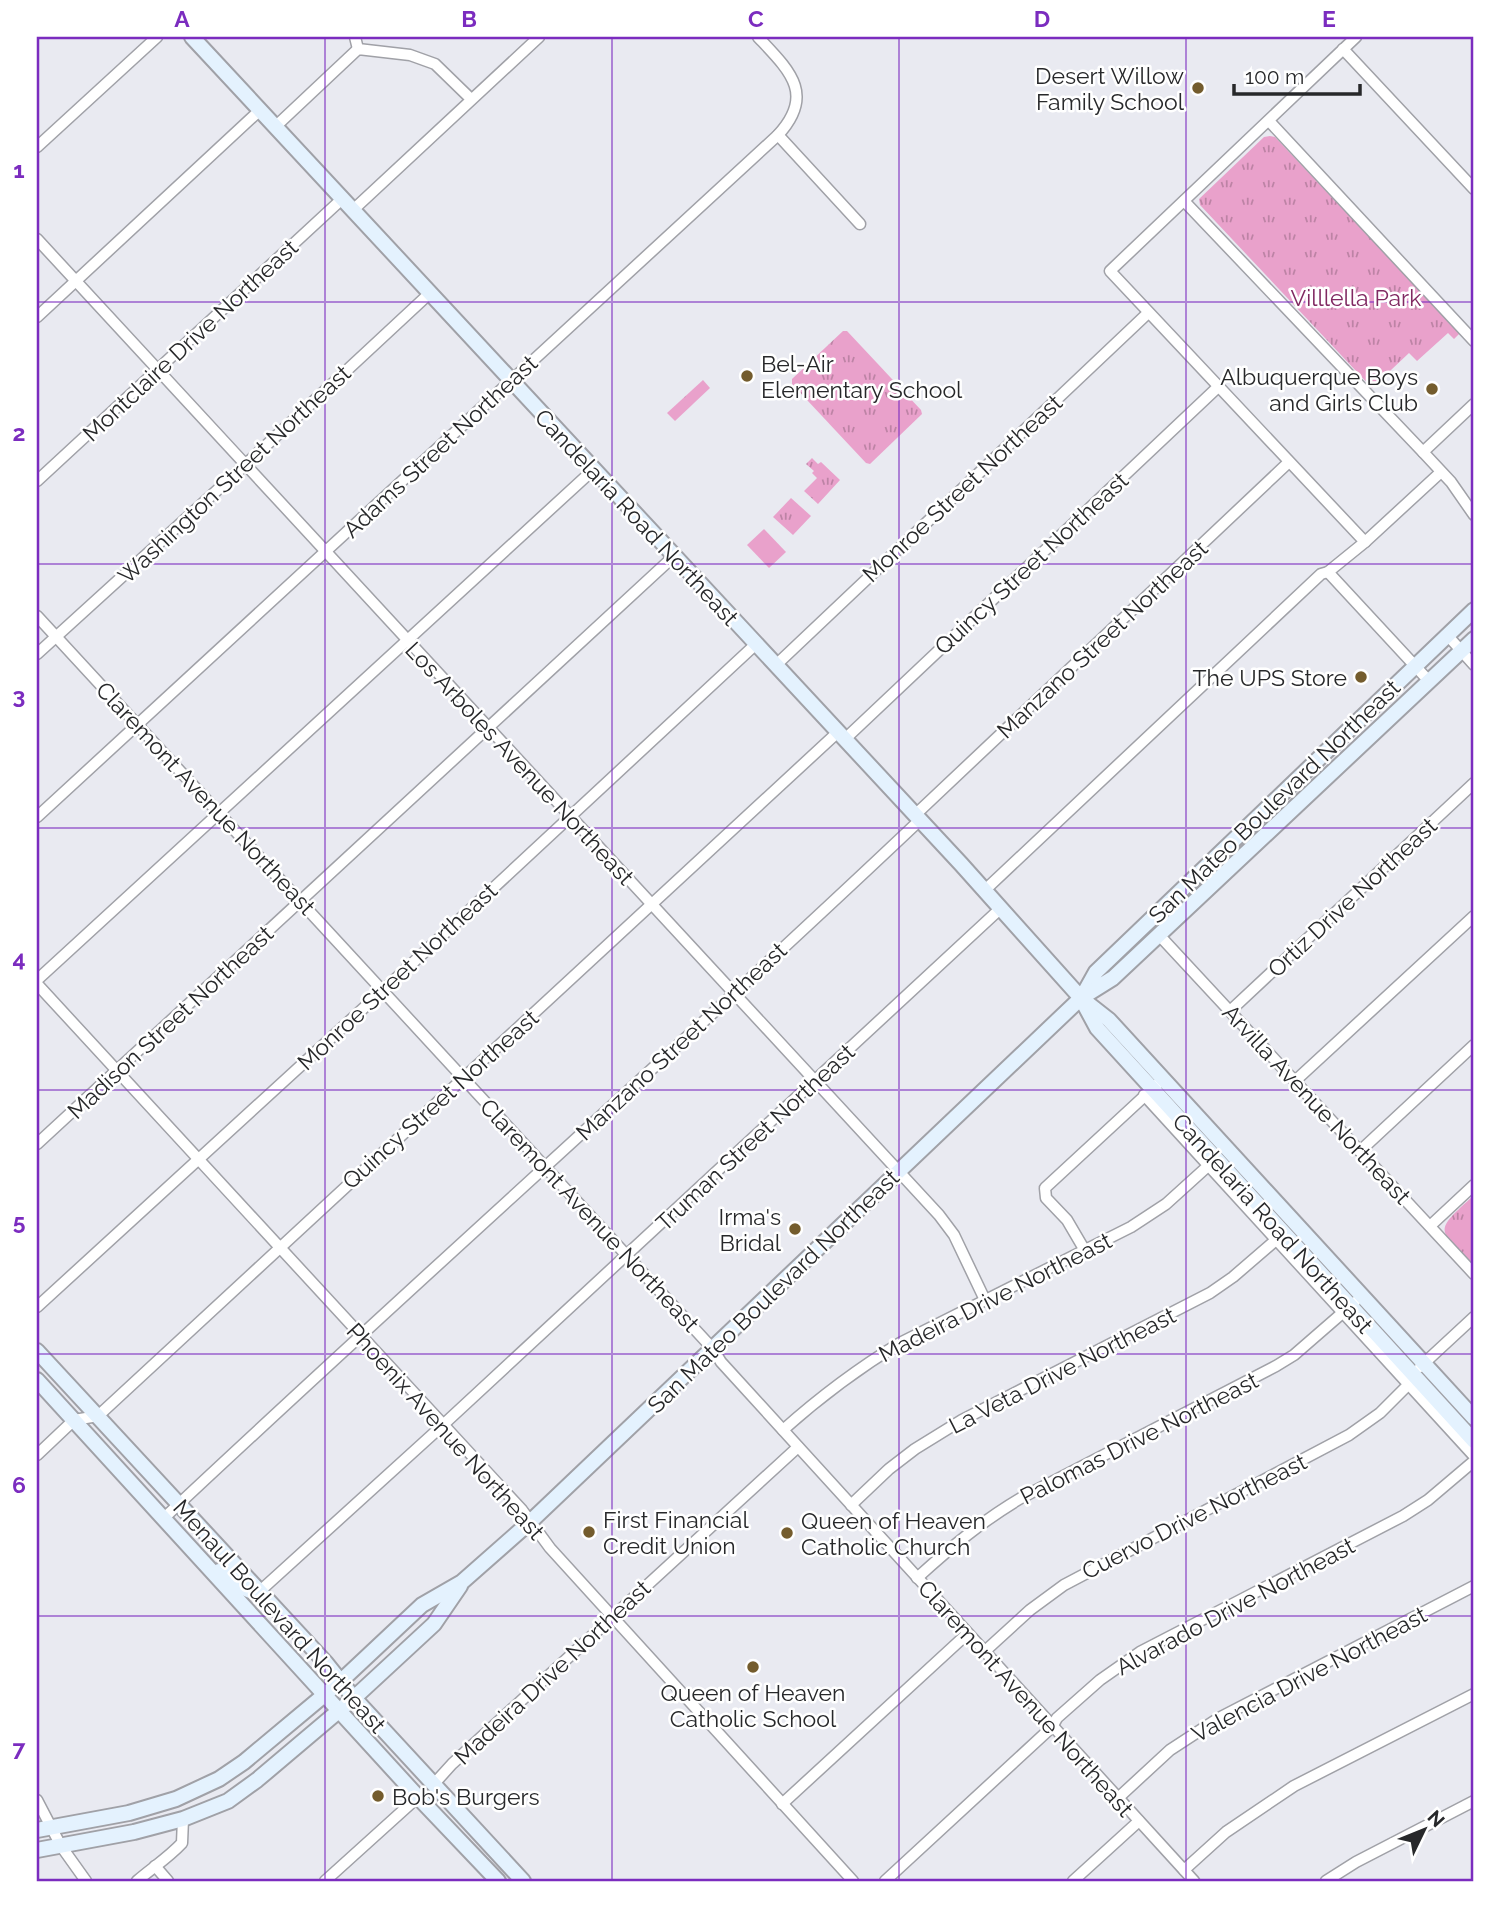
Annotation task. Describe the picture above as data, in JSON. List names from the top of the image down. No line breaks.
{"streets":{"main road":["Candelaria Road Northeast","San Mateo Boulevard Northeast","Menaul Boulevard Northeast"],"street":["Montclaire Drive Northeast","Adams Street Northeast","Washington Street Northeast","Monroe Street Northeast","Quincy Street Northeast","Manzano Street Northeast","Los Arboles Avenue Northeast","Claremont Avenue Northeast","Ortiz Drive Northeast","Madison Street Northeast","Arvilla Avenue Northeast","Truman Street Northeast","Madeira Drive Northeast","La Veta Drive Northeast","Phoenix Avenue Northeast","Palomas Drive Northeast","Cuervo Drive Northeast","Alvarado Drive Northeast","Valencia Drive Northeast"]},"crossings":[["Montclaire Drive Northeast","Candelaria Road Northeast"],["Montclaire Drive Northeast","Los Arboles Avenue Northeast"],["Adams Street Northeast","Candelaria Road Northeast"],["Adams Street Northeast","Los Arboles Avenue Northeast"],["Adams Street Northeast","Claremont Avenue Northeast"],["Washington Street Northeast","Candelaria Road Northeast"],["Washington Street Northeast","Los Arboles Avenue Northeast"],["Washington Street Northeast","Claremont Avenue Northeast"],["Monroe Street Northeast","Candelaria Road Northeast"],["Monroe Street Northeast","Los Arboles Avenue Northeast"],["Monroe Street Northeast","Claremont Avenue Northeast"],["Monroe Street Northeast","Phoenix Avenue Northeast"],["Candelaria Road Northeast","Quincy Street Northeast"],["Candelaria Road Northeast","Manzano Street Northeast"],["Candelaria Road Northeast","San Mateo Boulevard Northeast"],["Candelaria Road Northeast","Madison Street Northeast"],["Candelaria Road Northeast","Truman Street Northeast"],["Candelaria Road Northeast","Palomas Drive Northeast"],["Candelaria Road Northeast","Cuervo Drive Northeast"],["Quincy Street Northeast","Los Arboles Avenue Northeast"],["Quincy Street Northeast","Claremont Avenue Northeast"],["Quincy Street Northeast","Phoenix Avenue Northeast"],["Quincy Street Northeast","Menaul Boulevard Northeast"],["Manzano Street Northeast","Los Arboles Avenue Northeast"],["Manzano Street Northeast","Claremont Avenue Northeast"],["Manzano Street Northeast","Phoenix Avenue Northeast"],["Manzano Street Northeast","Menaul Boulevard Northeast"],["Los Arboles Avenue Northeast","San Mateo Boulevard Northeast"],["Los Arboles Avenue Northeast","Madison Street Northeast"],["Los Arboles Avenue Northeast","Truman Street Northeast"],["Los Arboles Avenue Northeast","Madeira Drive Northeast"],["Claremont Avenue Northeast","San Mateo Boulevard Northeast"],["Claremont Avenue Northeast","Madison Street Northeast"],["Claremont Avenue Northeast","Truman Street Northeast"],["Claremont Avenue Northeast","Madeira Drive Northeast"],["Claremont Avenue Northeast","La Veta Drive Northeast"],["Claremont Avenue Northeast","Palomas Drive Northeast"],["Claremont Avenue Northeast","Cuervo Drive Northeast"],["Claremont Avenue Northeast","Alvarado Drive Northeast"],["Claremont Avenue Northeast","Valencia Drive Northeast"],["San Mateo Boulevard Northeast","Arvilla Avenue Northeast"],["San Mateo Boulevard Northeast","Phoenix Avenue Northeast"],["San Mateo Boulevard Northeast","Menaul Boulevard Northeast"],["Ortiz Drive Northeast","Arvilla Avenue Northeast"],["Madison Street Northeast","Phoenix Avenue Northeast"],["Truman Street Northeast","Phoenix Avenue Northeast"],["Truman Street Northeast","Menaul Boulevard Northeast"],["Madeira Drive Northeast","Phoenix Avenue Northeast"],["Madeira Drive Northeast","Menaul Boulevard Northeast"]],"parks":["Villlella Park"],"places":["Desert Willow Family School","Bel-Air Elementary School","Albuquerque Boys and Girls Club","The UPS Store","Irma's Bridal","First Financial Credit Union","Queen of Heaven Catholic Church","Queen of Heaven Catholic School","Bob's Burgers"],"scale_bar":"100 m","north":"top right","grid":{"columns":["A","B","C","D","E"],"rows":["1","2","3","4","5","6","7"]}}
